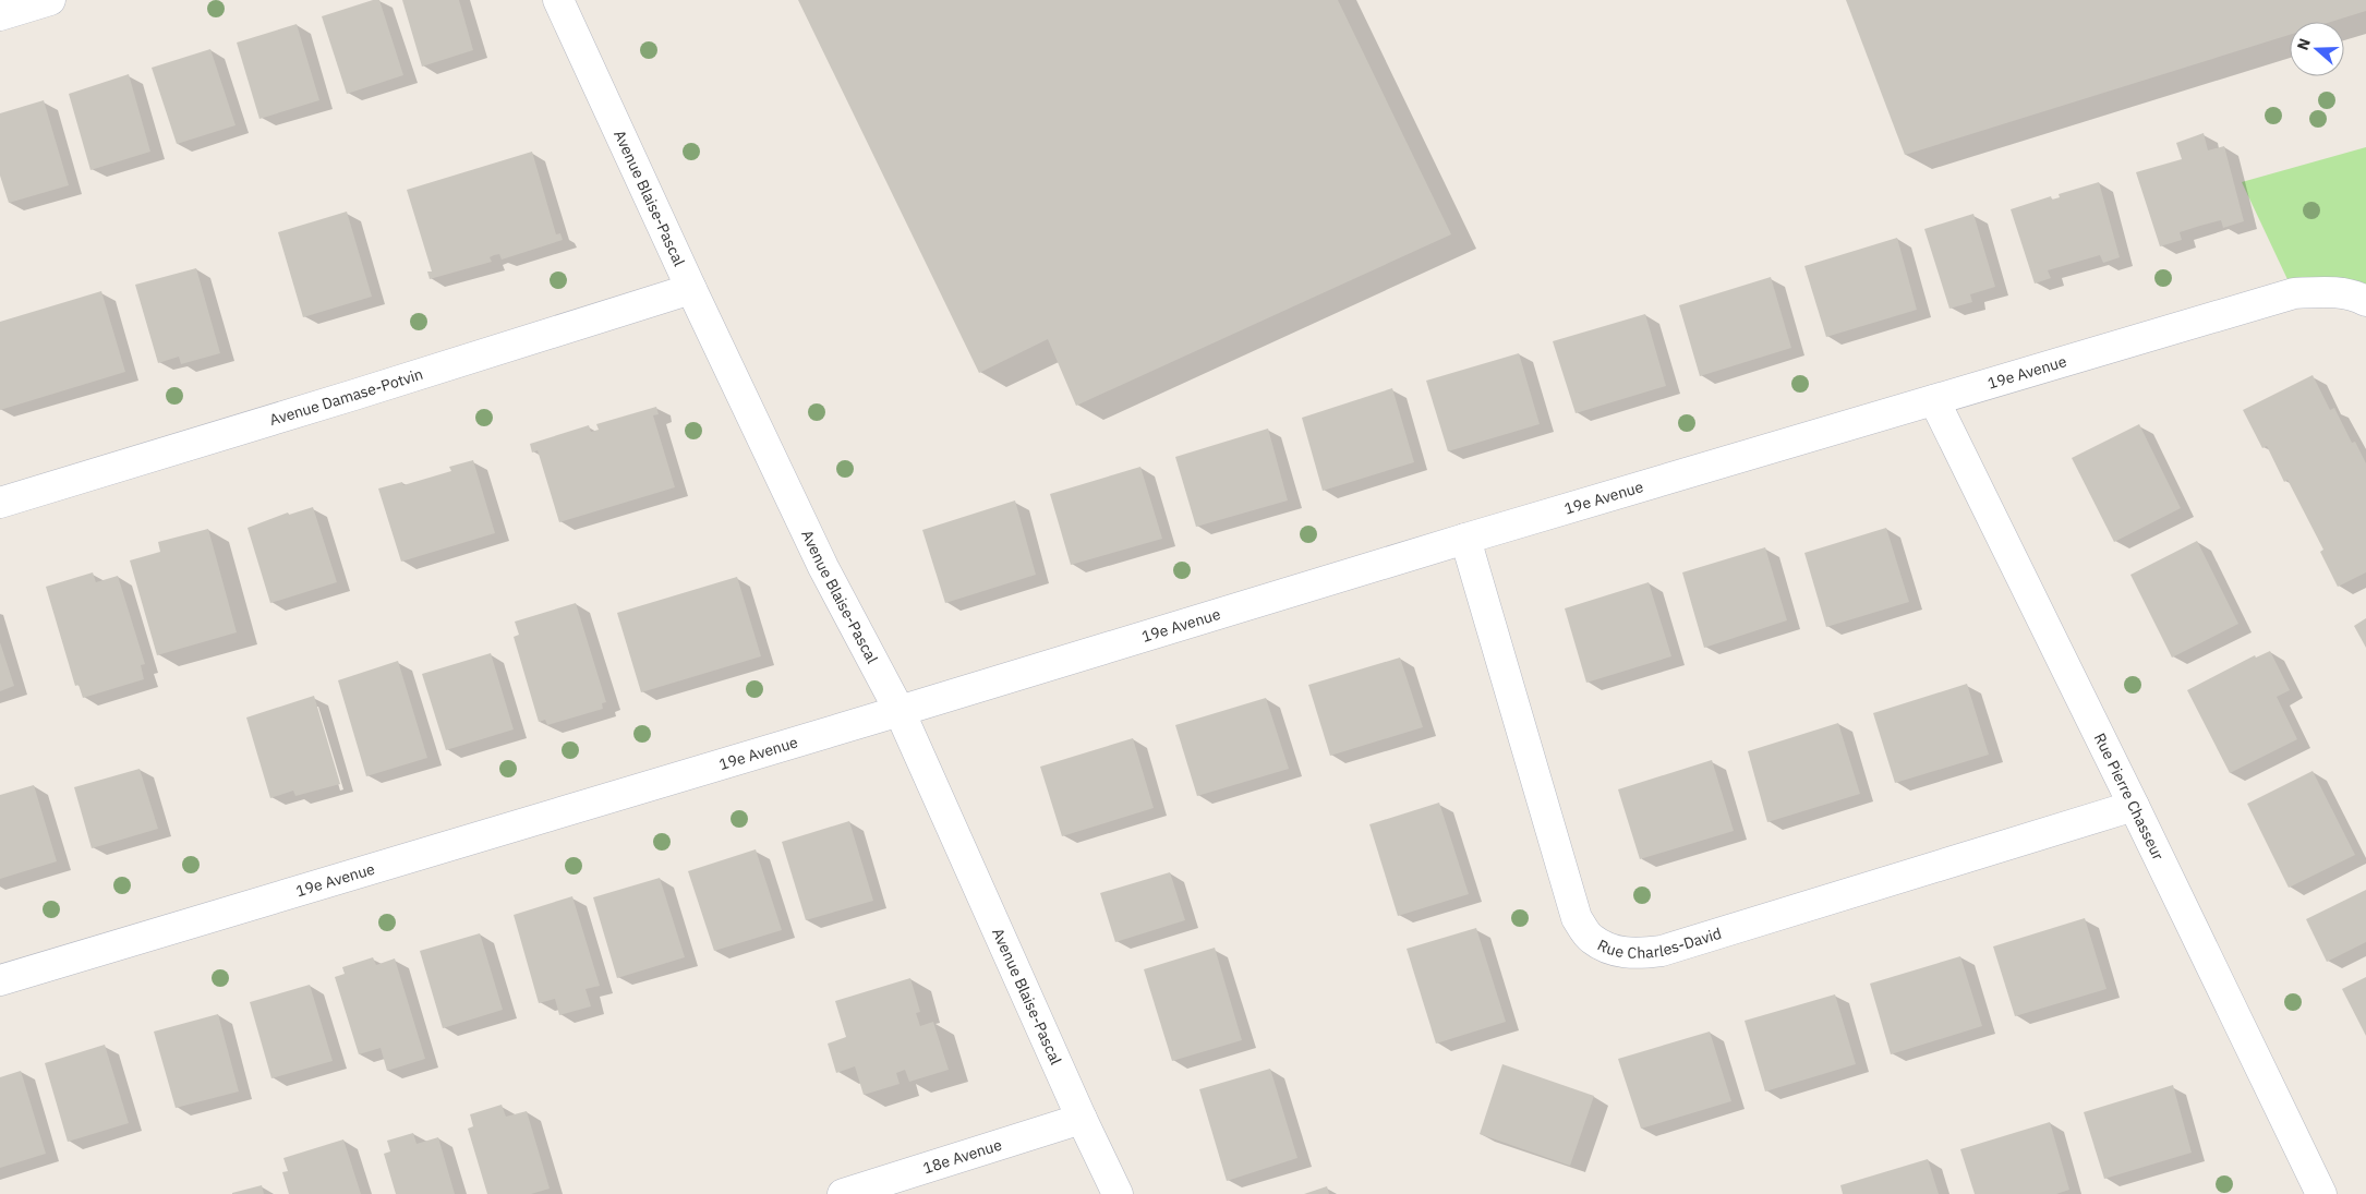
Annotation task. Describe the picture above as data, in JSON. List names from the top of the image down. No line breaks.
{"streets":{"street":["Avenue Blaise-Pascal","19e Avenue","Avenue Damase-Potvin","Rue Pierre Chasseur","Rue Charles-David","18e Avenue"]},"crossings":[["Avenue Blaise-Pascal","19e Avenue"],["Avenue Blaise-Pascal","Avenue Damase-Potvin"],["Avenue Blaise-Pascal","18e Avenue"],["19e Avenue","Rue Pierre Chasseur"],["19e Avenue","Rue Charles-David"],["Rue Pierre Chasseur","Rue Charles-David"]],"north":"left"}
